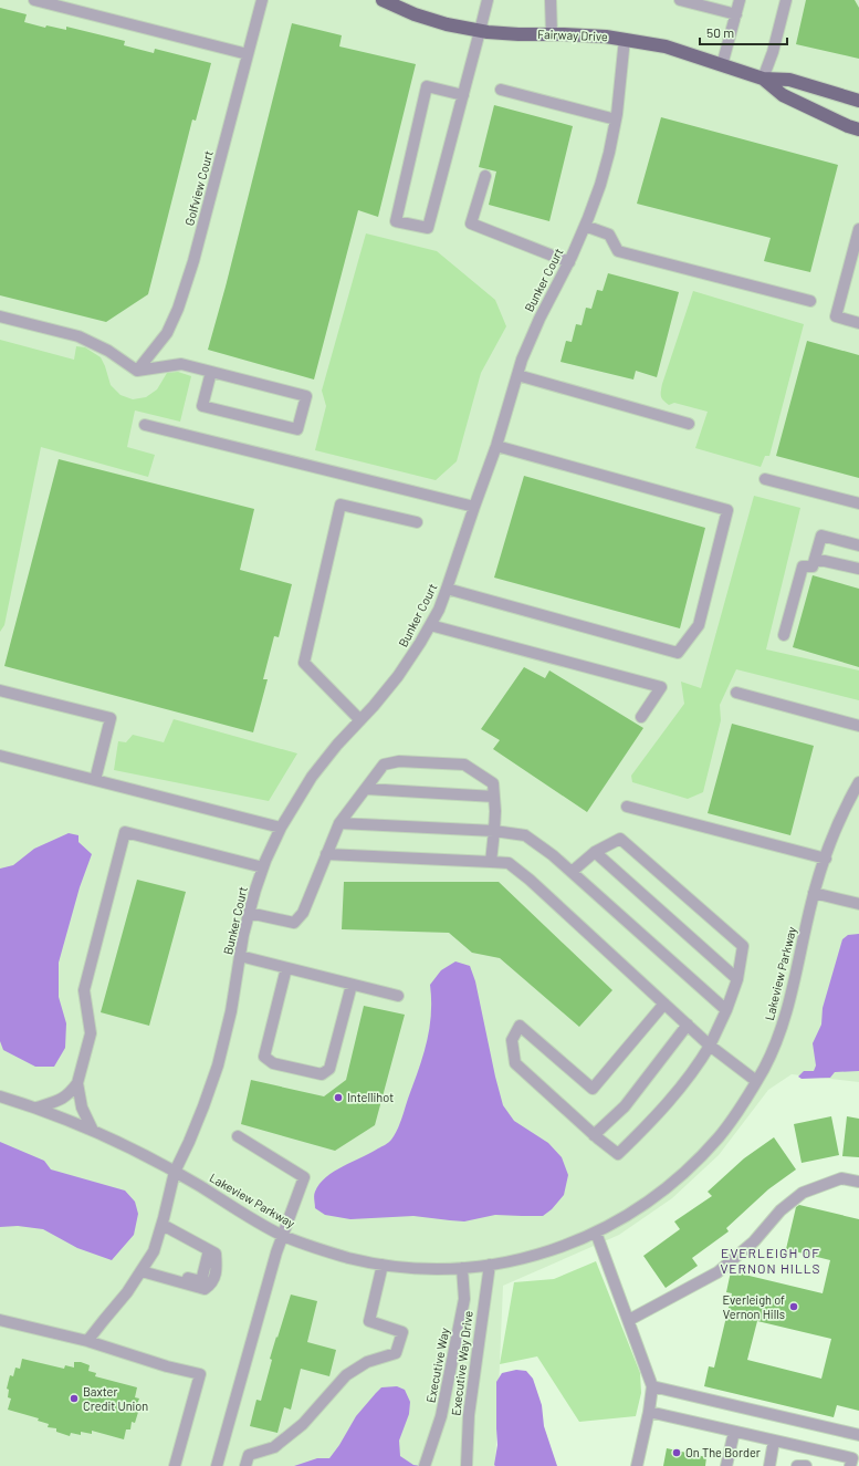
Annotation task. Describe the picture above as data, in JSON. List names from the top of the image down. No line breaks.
{"streets":{"main road":["Fairway Drive"],"street":["Golfview Court","Bunker Court","Lakeview Parkway","Executive Way Drive","Executive Way"]},"crossings":[["Fairway Drive","Bunker Court"],["Bunker Court","Lakeview Parkway"],["Lakeview Parkway","Executive Way Drive"],["Lakeview Parkway","Executive Way"]],"districts":["EVERLEIGH OF VERNON HILLS"],"places":["Intellihot","Everleigh of Vernon Hills","Baxter Credit Union","On The Border"],"scale_bar":"50 m"}
